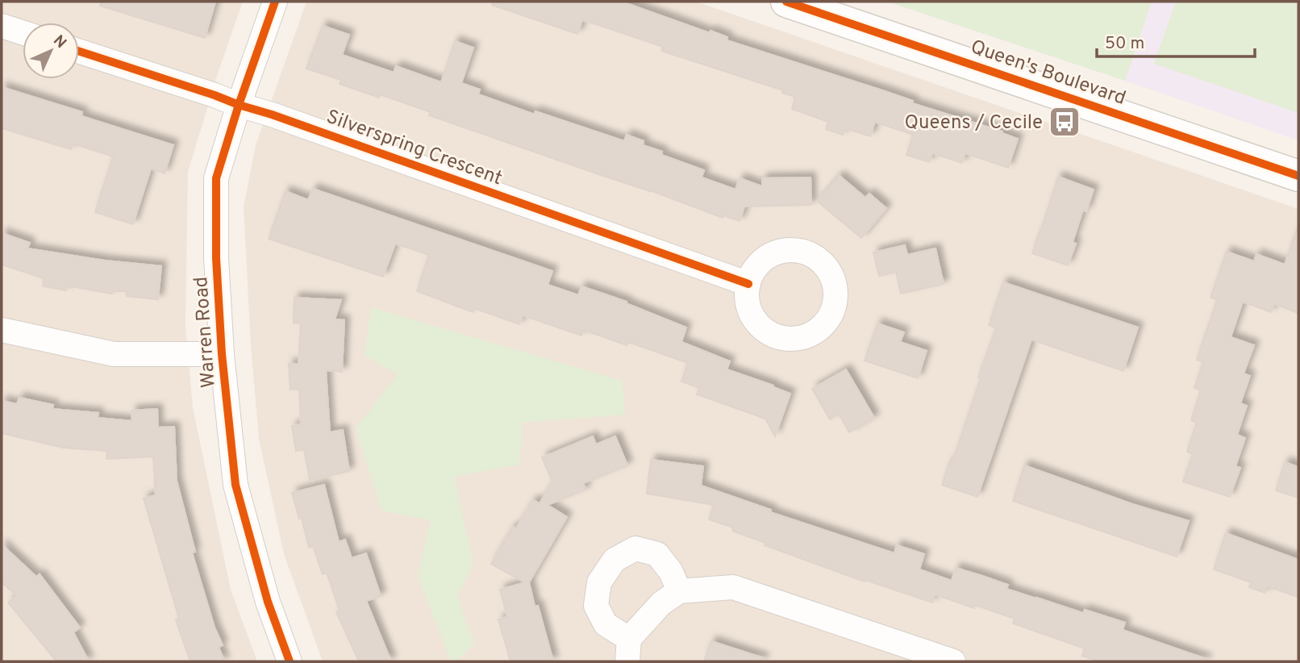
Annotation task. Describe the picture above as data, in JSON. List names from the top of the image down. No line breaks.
{"streets":{"street":["Queen's Boulevard","Silverspring Crescent","Warren Road"]},"crossings":[["Silverspring Crescent","Warren Road"]],"places":{"bus stop":["Queens / Cecile"]},"scale_bar":"50 m","north":"top right"}
